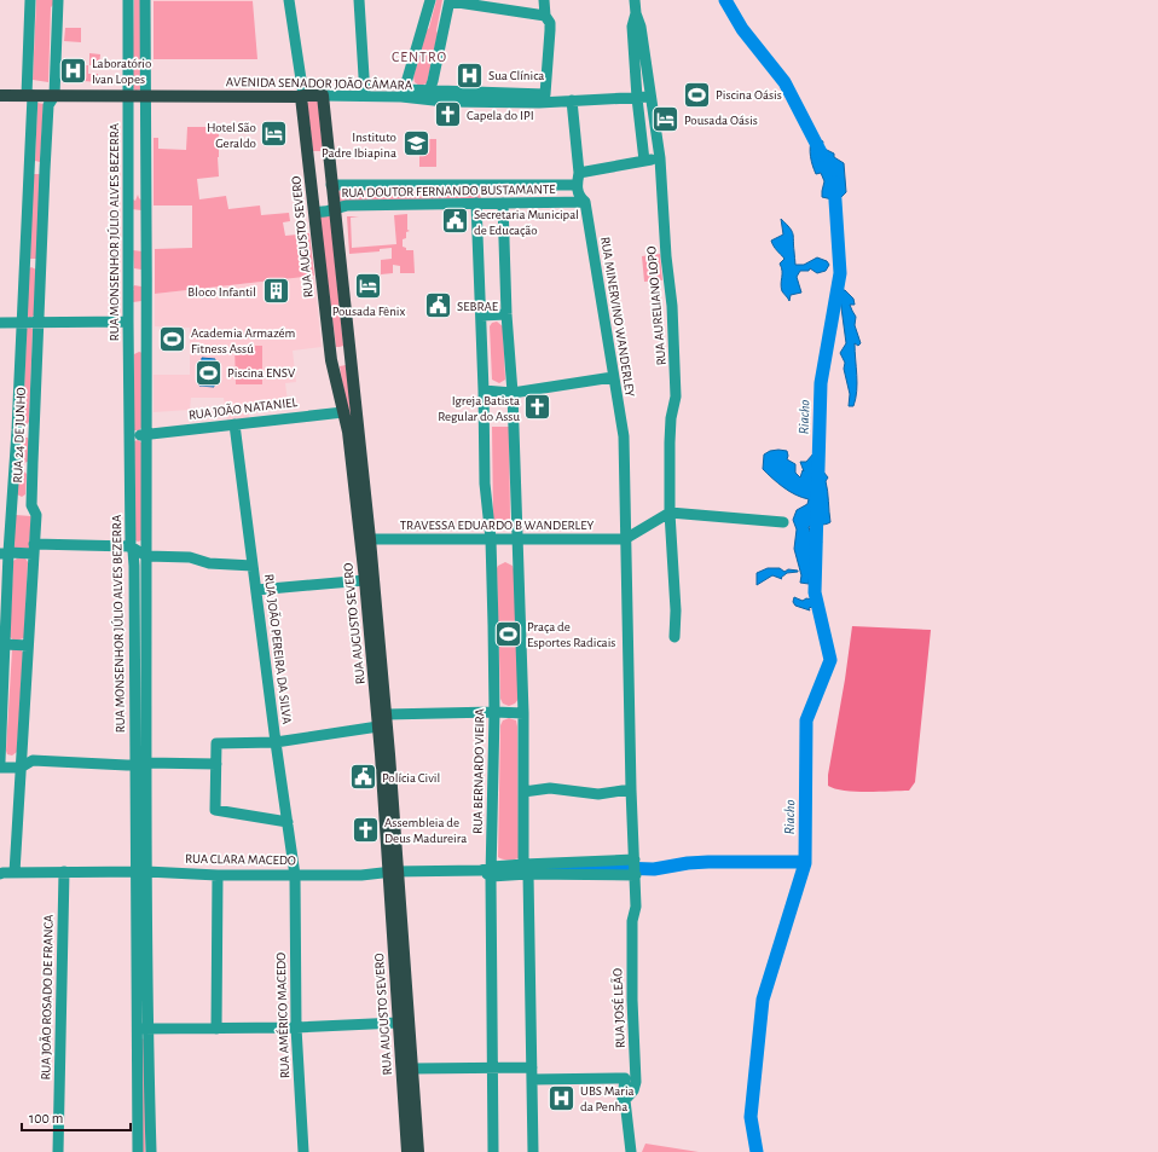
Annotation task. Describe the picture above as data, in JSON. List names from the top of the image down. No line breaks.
{"streets":{"main road":["AVENIDA SENADOR JOÃO CÂMARA","RUA AUGUSTO SEVERO"],"street":["RUA DOUTOR FERNANDO BUSTAMANTE","RUA MONSENHOR JÚLIO ALVES BEZERRA","RUA AURELIANO LOPO","RUA MINERVINO WANDERLEY","RUA JOÃO NATANIEL","RUA 24 DE JUNHO","TRAVESSA EDUARDO B WANDERLEY","RUA JOÃO PEREIRA DA SILVA","RUA BERNARDO VIEIRA","RUA CLARA MACEDO","RUA JOÃO ROSADO DE FRANCA","RUA JOSÉ LEÃO","RUA AMÉRICO MACEDO"]},"crossings":[["AVENIDA SENADOR JOÃO CÂMARA","RUA MONSENHOR JÚLIO ALVES BEZERRA"],["AVENIDA SENADOR JOÃO CÂMARA","RUA AUGUSTO SEVERO"],["AVENIDA SENADOR JOÃO CÂMARA","RUA AURELIANO LOPO"],["AVENIDA SENADOR JOÃO CÂMARA","RUA 24 DE JUNHO"],["RUA DOUTOR FERNANDO BUSTAMANTE","RUA AUGUSTO SEVERO"],["RUA DOUTOR FERNANDO BUSTAMANTE","RUA MINERVINO WANDERLEY"],["RUA DOUTOR FERNANDO BUSTAMANTE","RUA BERNARDO VIEIRA"],["RUA MONSENHOR JÚLIO ALVES BEZERRA","RUA JOÃO NATANIEL"],["RUA MONSENHOR JÚLIO ALVES BEZERRA","RUA CLARA MACEDO"],["RUA AUGUSTO SEVERO","RUA JOÃO NATANIEL"],["RUA AUGUSTO SEVERO","TRAVESSA EDUARDO B WANDERLEY"],["RUA AUGUSTO SEVERO","RUA CLARA MACEDO"],["RUA MINERVINO WANDERLEY","TRAVESSA EDUARDO B WANDERLEY"],["RUA MINERVINO WANDERLEY","RUA JOSÉ LEÃO"],["RUA JOÃO NATANIEL","RUA JOÃO PEREIRA DA SILVA"],["RUA 24 DE JUNHO","RUA CLARA MACEDO"],["TRAVESSA EDUARDO B WANDERLEY","RUA BERNARDO VIEIRA"],["RUA JOÃO PEREIRA DA SILVA","RUA CLARA MACEDO"],["RUA JOÃO PEREIRA DA SILVA","RUA AMÉRICO MACEDO"],["RUA BERNARDO VIEIRA","RUA CLARA MACEDO"],["RUA CLARA MACEDO","RUA JOÃO ROSADO DE FRANCA"],["RUA CLARA MACEDO","RUA JOSÉ LEÃO"],["RUA CLARA MACEDO","RUA AMÉRICO MACEDO"]],"districts":["CENTRO"],"water":["Riacho"],"places":{"hospital":["Laboratório Ivan Lopes","Sua Clínica","UBS Maria da Penha"],"sports":["Piscina Oásis","Academia Armazém Fitness Assú","Piscina ENSV","Praça de Esportes Radicais"],"church":["Capela do IPI","Igreja Batista Regular do Assu","Assembleia de Deus Madureira"],"hotel":["Pousada Oásis","Hotel São Geraldo","Pousada Fênix"],"school or university":["Instituto Padre Ibiapina"],"public building":["Secretaria Municipal de Educação","SEBRAE","Polícia Civil"],"building":["Bloco Infantil"]},"scale_bar":"100 m"}
